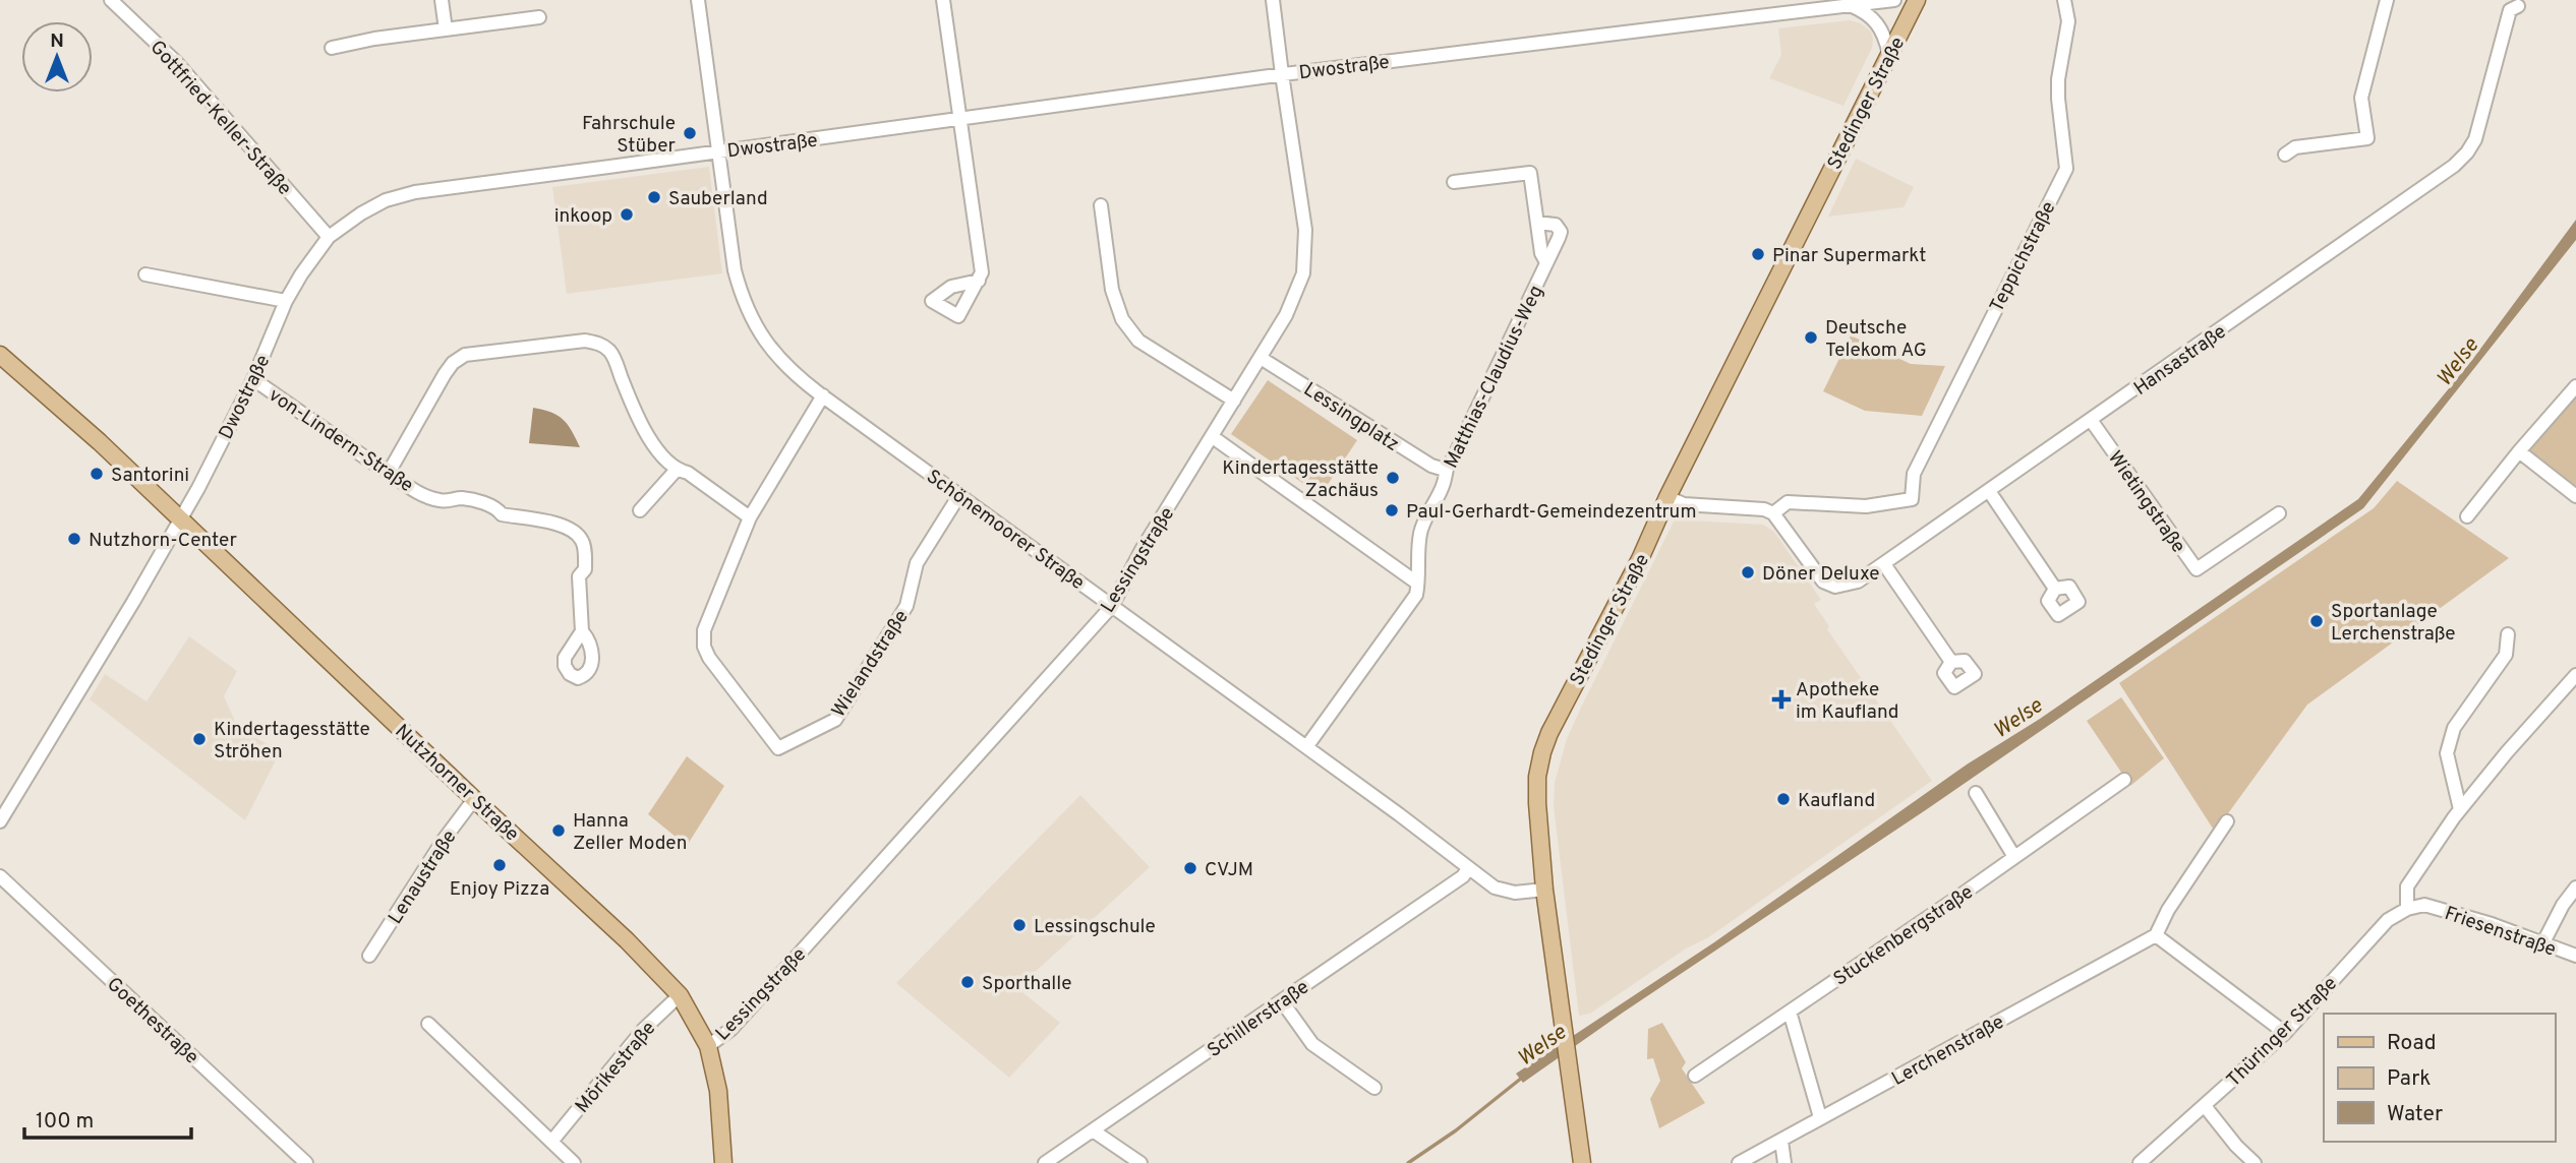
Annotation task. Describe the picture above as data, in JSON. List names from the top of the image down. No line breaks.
{"streets":{"main road":["Stedinger Straße","Nutzhorner Straße"],"street":["Dwostraße","Gottfried-Keller-Straße","Teppichstraße","Hansastraße","Matthias-Claudius-Weg","Lessingplatz","von-Lindern-Straße","Wietingstraße","Schönemoorer Straße","Lessingstraße","Wielandstraße","Lenaustraße","Friesenstraße","Stuckenbergstraße","Schillerstraße","Goethestraße","Thüringer Straße","Lerchenstraße","Mörikestraße"]},"crossings":[["Dwostraße","Gottfried-Keller-Straße"],["Dwostraße","von-Lindern-Straße"],["Dwostraße","Schönemoorer Straße"],["Dwostraße","Lessingstraße"],["Dwostraße","Nutzhorner Straße"],["Stedinger Straße","Schönemoorer Straße"],["Teppichstraße","Hansastraße"],["Hansastraße","Wietingstraße"],["Matthias-Claudius-Weg","Lessingplatz"],["Matthias-Claudius-Weg","Schönemoorer Straße"],["Lessingplatz","Lessingstraße"],["Schönemoorer Straße","Lessingstraße"],["Schönemoorer Straße","Wielandstraße"],["Schönemoorer Straße","Schillerstraße"],["Lessingstraße","Nutzhorner Straße"],["Nutzhorner Straße","Lenaustraße"],["Nutzhorner Straße","Mörikestraße"],["Friesenstraße","Thüringer Straße"]],"water":["Welse"],"places":{"other":["Fahrschule Stüber","Sauberland","inkoop","Pinar Supermarkt","Deutsche Telekom AG","Santorini","Kindertagesstätte Zachäus","Paul-Gerhardt-Gemeindezentrum","Nutzhorn-Center","Döner Deluxe","Sportanlage Lerchenstraße","Kindertagesstätte Ströhen","Kaufland","Hanna Zeller Moden","Enjoy Pizza","CVJM","Lessingschule","Sporthalle"],"health":["Apotheke im Kaufland"]},"legend":["Road","Park","Water"],"scale_bar":"100 m","north":"top"}
